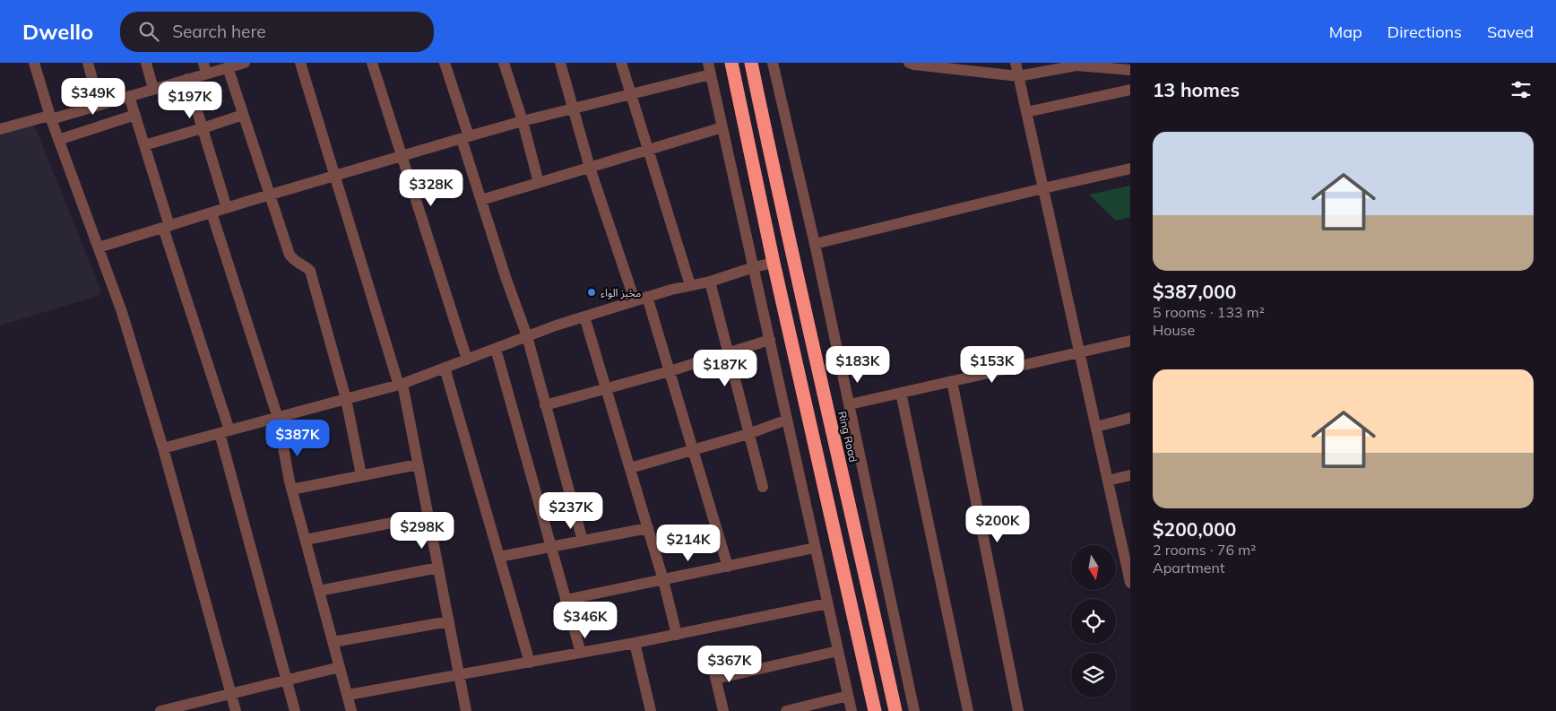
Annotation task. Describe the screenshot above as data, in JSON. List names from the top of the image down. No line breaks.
{"streets":{"highway":["Ring Road"]},"places":["مخبز الواء"],"north":"bottom","page":{"header":"Dwello","search":"Search here","nav":["Map","Directions","Saved"],"heading":"13 homes","price":["$349K","$197K","$328K","$183K","$153K","$187K","$387K","$237K","$200K","$298K","$214K","$346K","$367K"],"list":[{"name":"$387,000","note":"5 rooms · 133 m² · House"},{"name":"$200,000","note":"2 rooms · 76 m² · Apartment"}]}}
